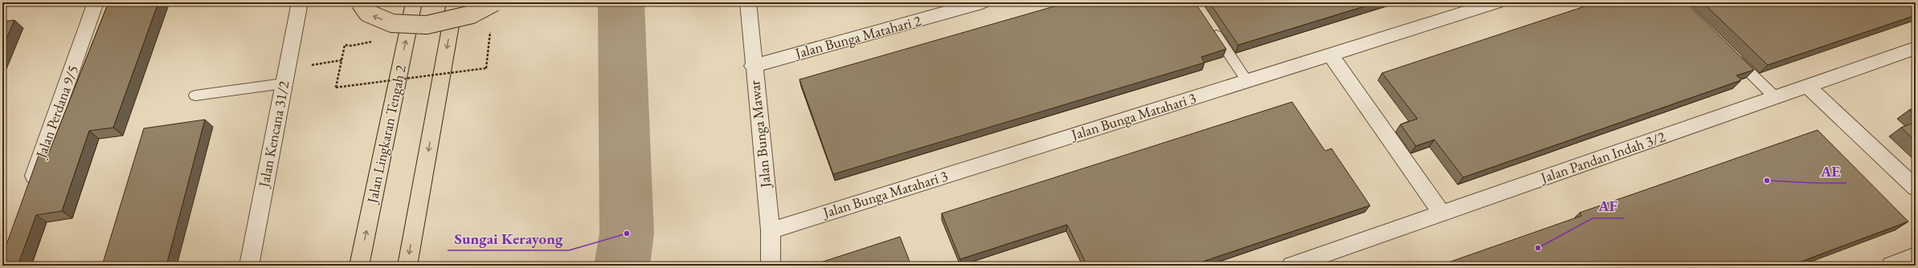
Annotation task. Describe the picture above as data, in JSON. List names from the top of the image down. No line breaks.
{"streets":{"highway":["Jalan Lingkaran Tengah 2"],"street":["Jalan Bunga Matahari 2","Jalan Perdana 9/5","Jalan Bunga Matahari 3","Jalan Kencana 31/2","Jalan Bunga Mawar","Jalan Pandan Indah 3/2"]},"crossings":[["Jalan Bunga Matahari 2","Jalan Bunga Mawar"],["Jalan Bunga Matahari 3","Jalan Bunga Mawar"]],"places":["AE","Sungai Kerayong","AF"]}
